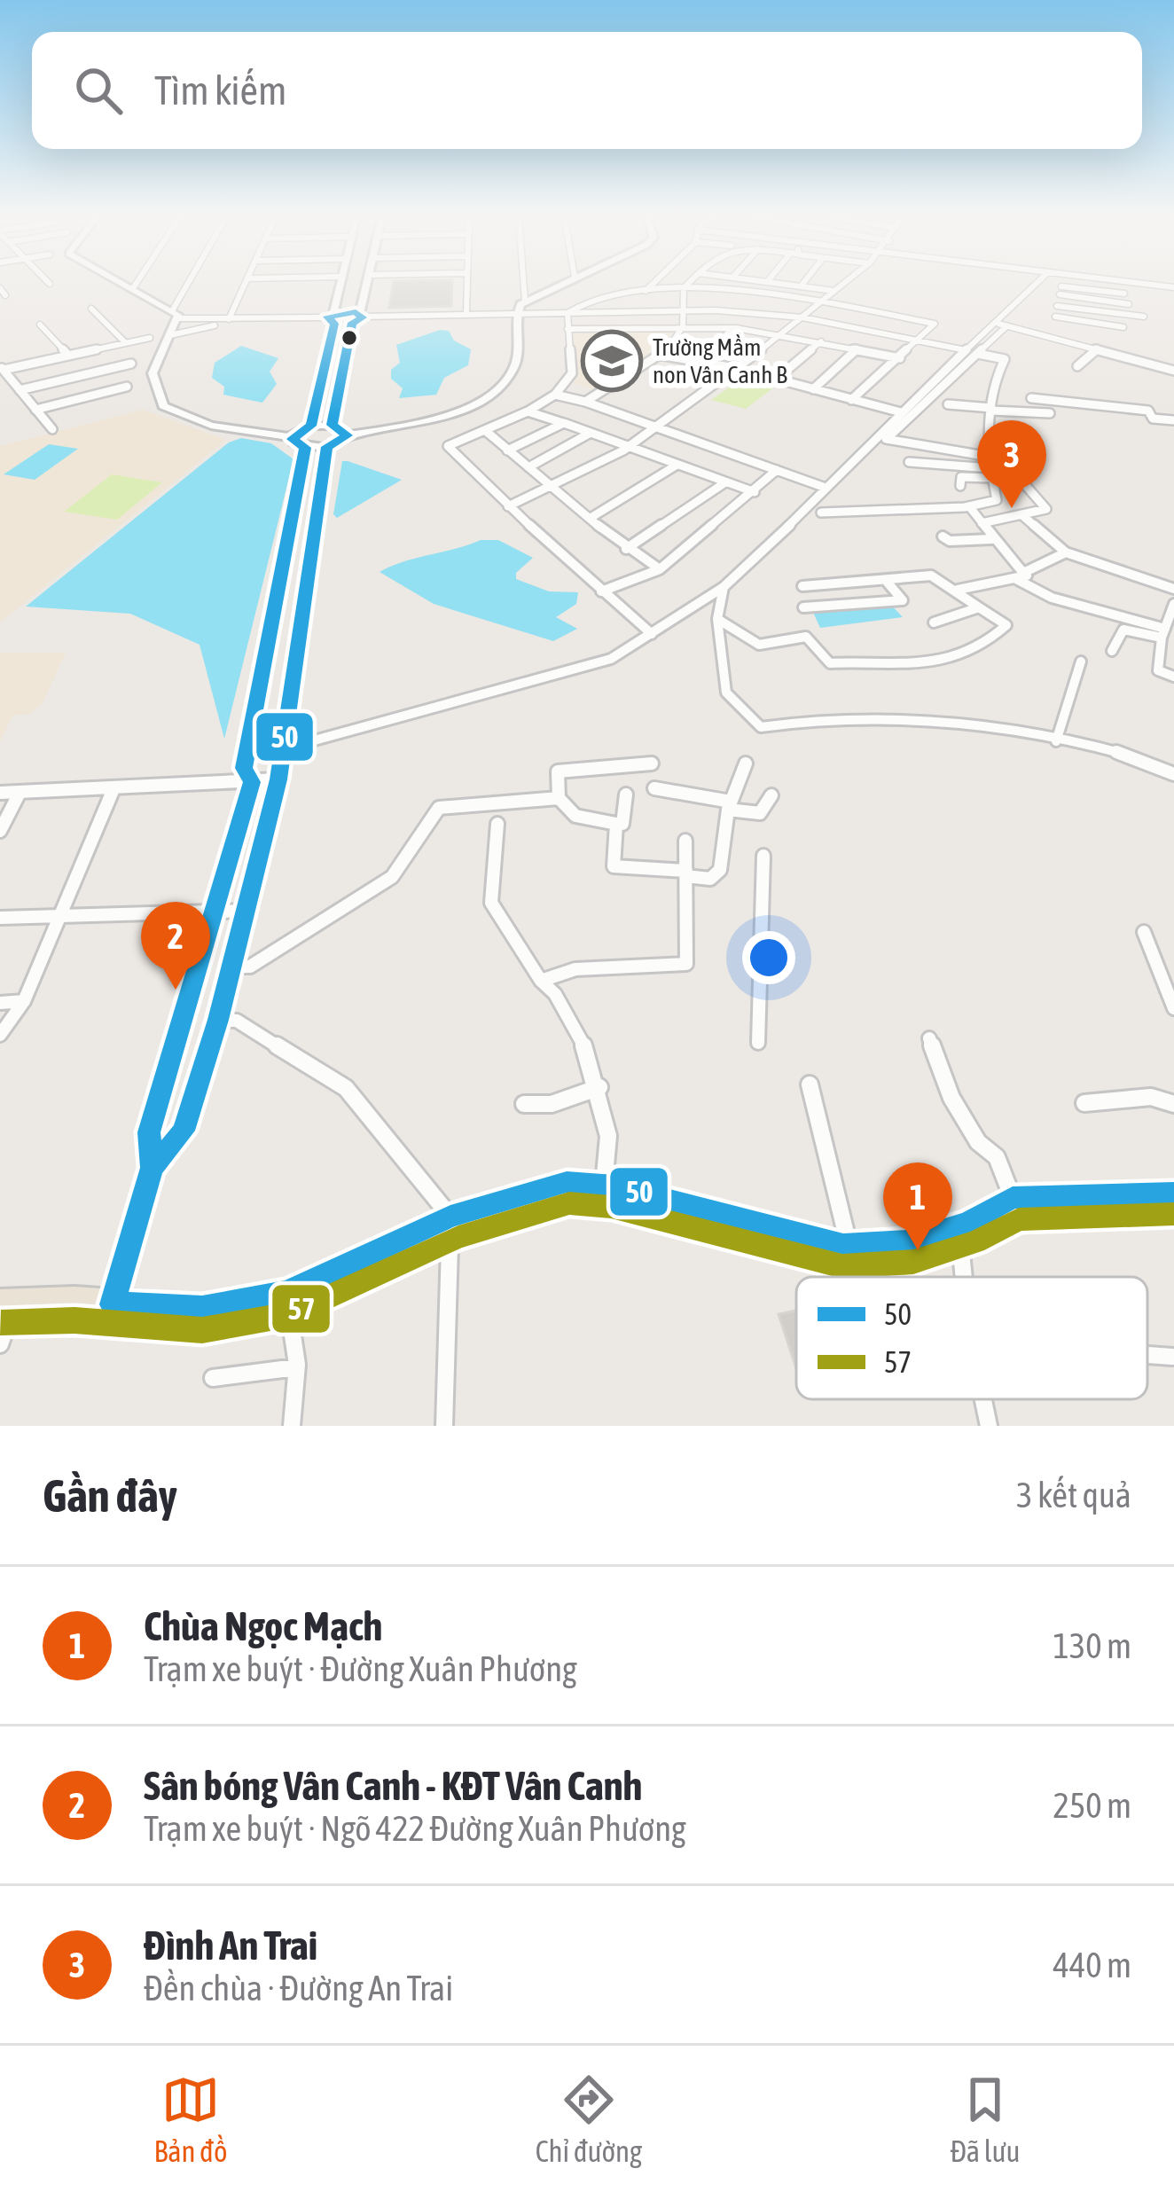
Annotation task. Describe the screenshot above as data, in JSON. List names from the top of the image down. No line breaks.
{"places":{"school or university":["Trường Mầm non Vân Canh B"]},"lines":["transit line 50","transit line 57"],"legend":["50","57"],"page":{"search":"Tìm kiếm","pins":["3","2","1"],"heading":["Gần đây","3 kết quả"],"list":[{"mark":"1","name":"Chùa Ngọc Mạch","note":"Trạm xe buýt · Đường Xuân Phương","value":"130 m"},{"mark":"2","name":"Sân bóng Vân Canh - KĐT Vân Canh","note":"Trạm xe buýt · Ngõ 422 Đường Xuân Phương","value":"250 m"},{"mark":"3","name":"Đình An Trai","note":"Đền chùa · Đường An Trai","value":"440 m"}],"nav":["Bản đồ","Chỉ đường","Đã lưu"]}}
